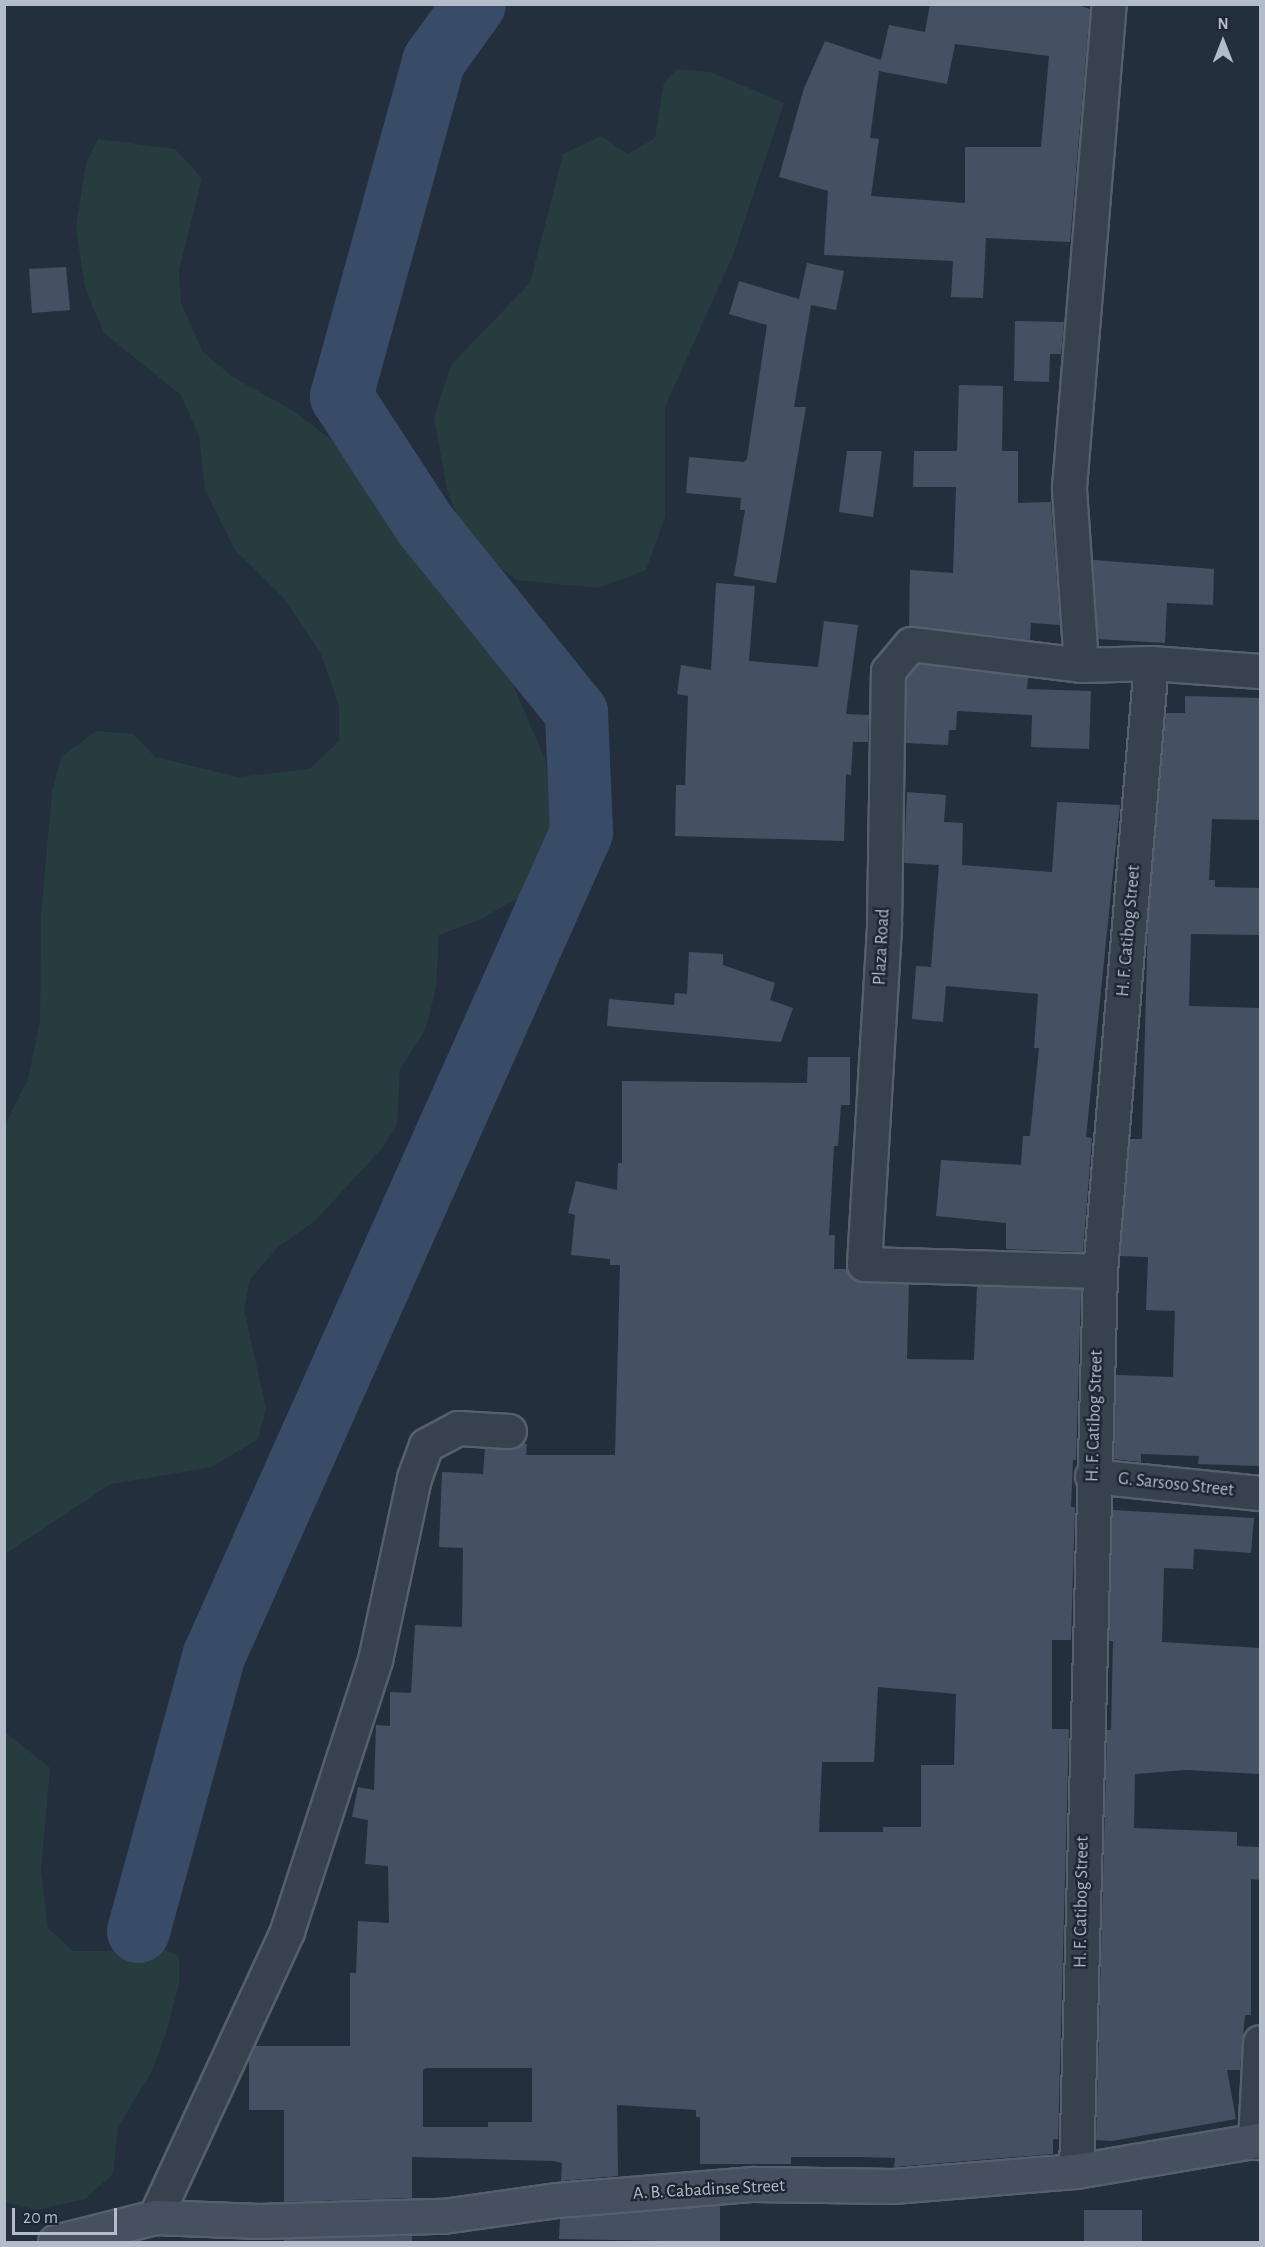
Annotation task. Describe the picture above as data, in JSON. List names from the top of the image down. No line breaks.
{"streets":{"street":["H. F. Catibog Street","Plaza Road","G. Sarsoso Street","A. B. Cabadinse Street"]},"crossings":[["H. F. Catibog Street","Plaza Road"],["H. F. Catibog Street","G. Sarsoso Street"],["H. F. Catibog Street","A. B. Cabadinse Street"]],"scale_bar":"20 m","north":"top"}
